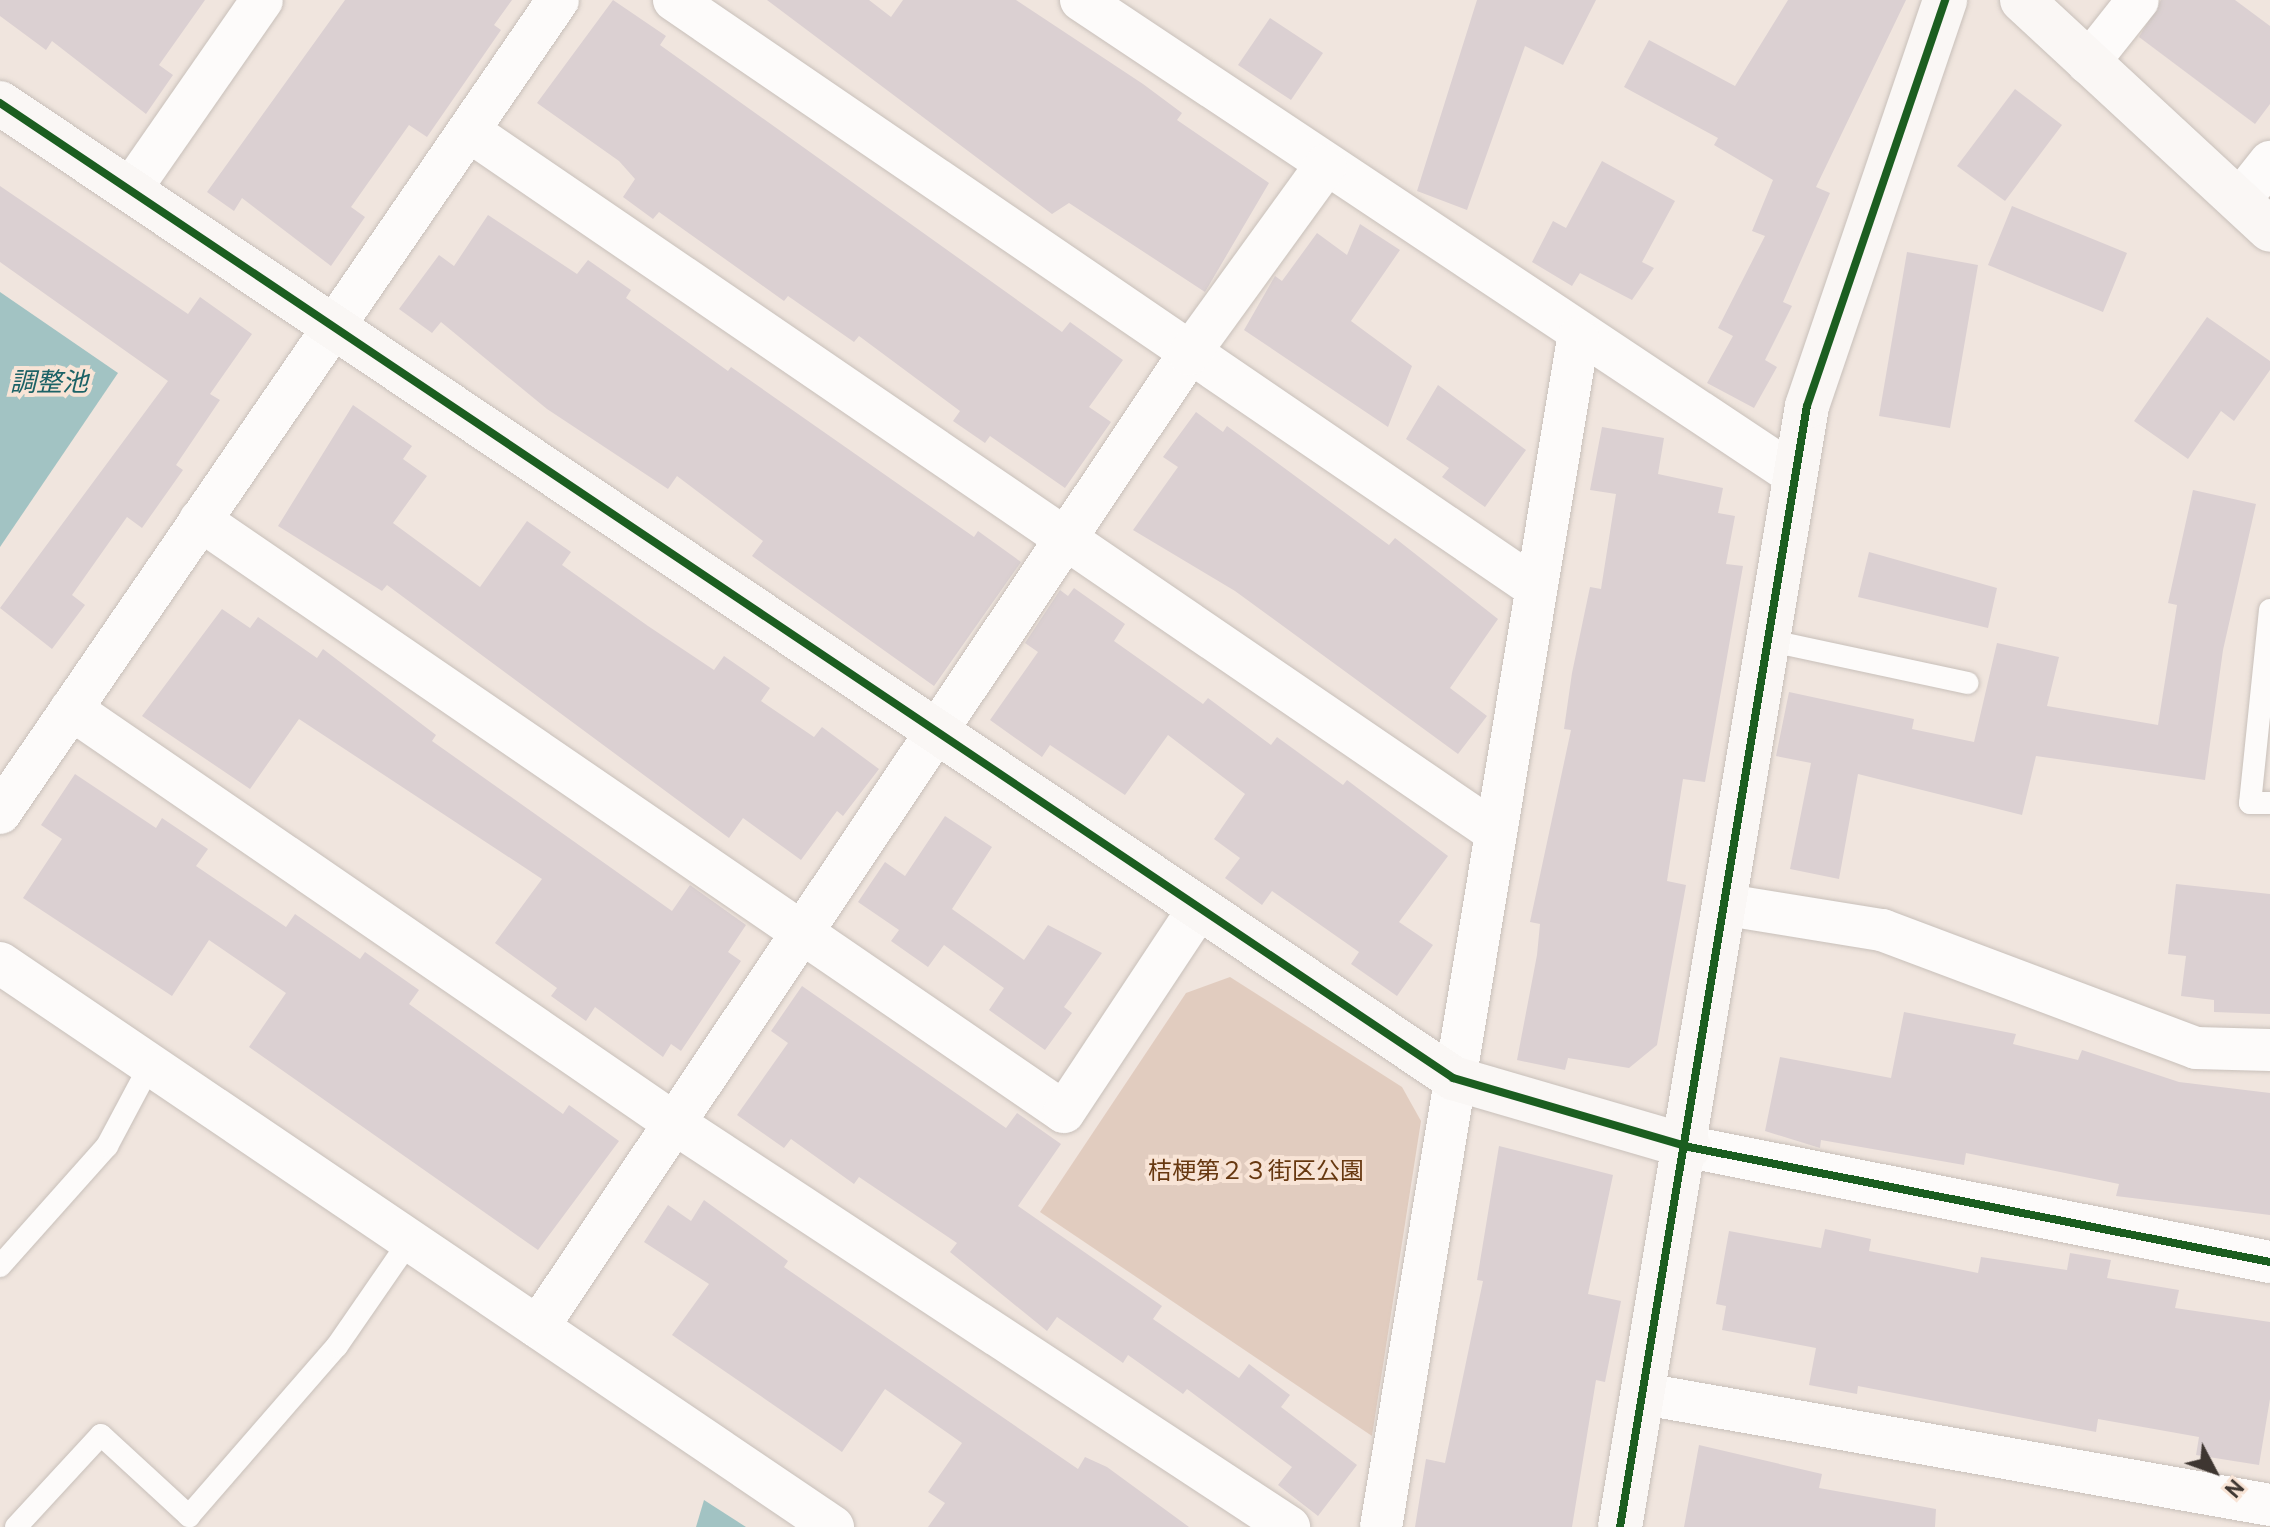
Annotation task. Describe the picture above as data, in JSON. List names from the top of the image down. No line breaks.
{"water":["調整池"],"parks":["桔梗第２３街区公園"],"north":"bottom right"}
